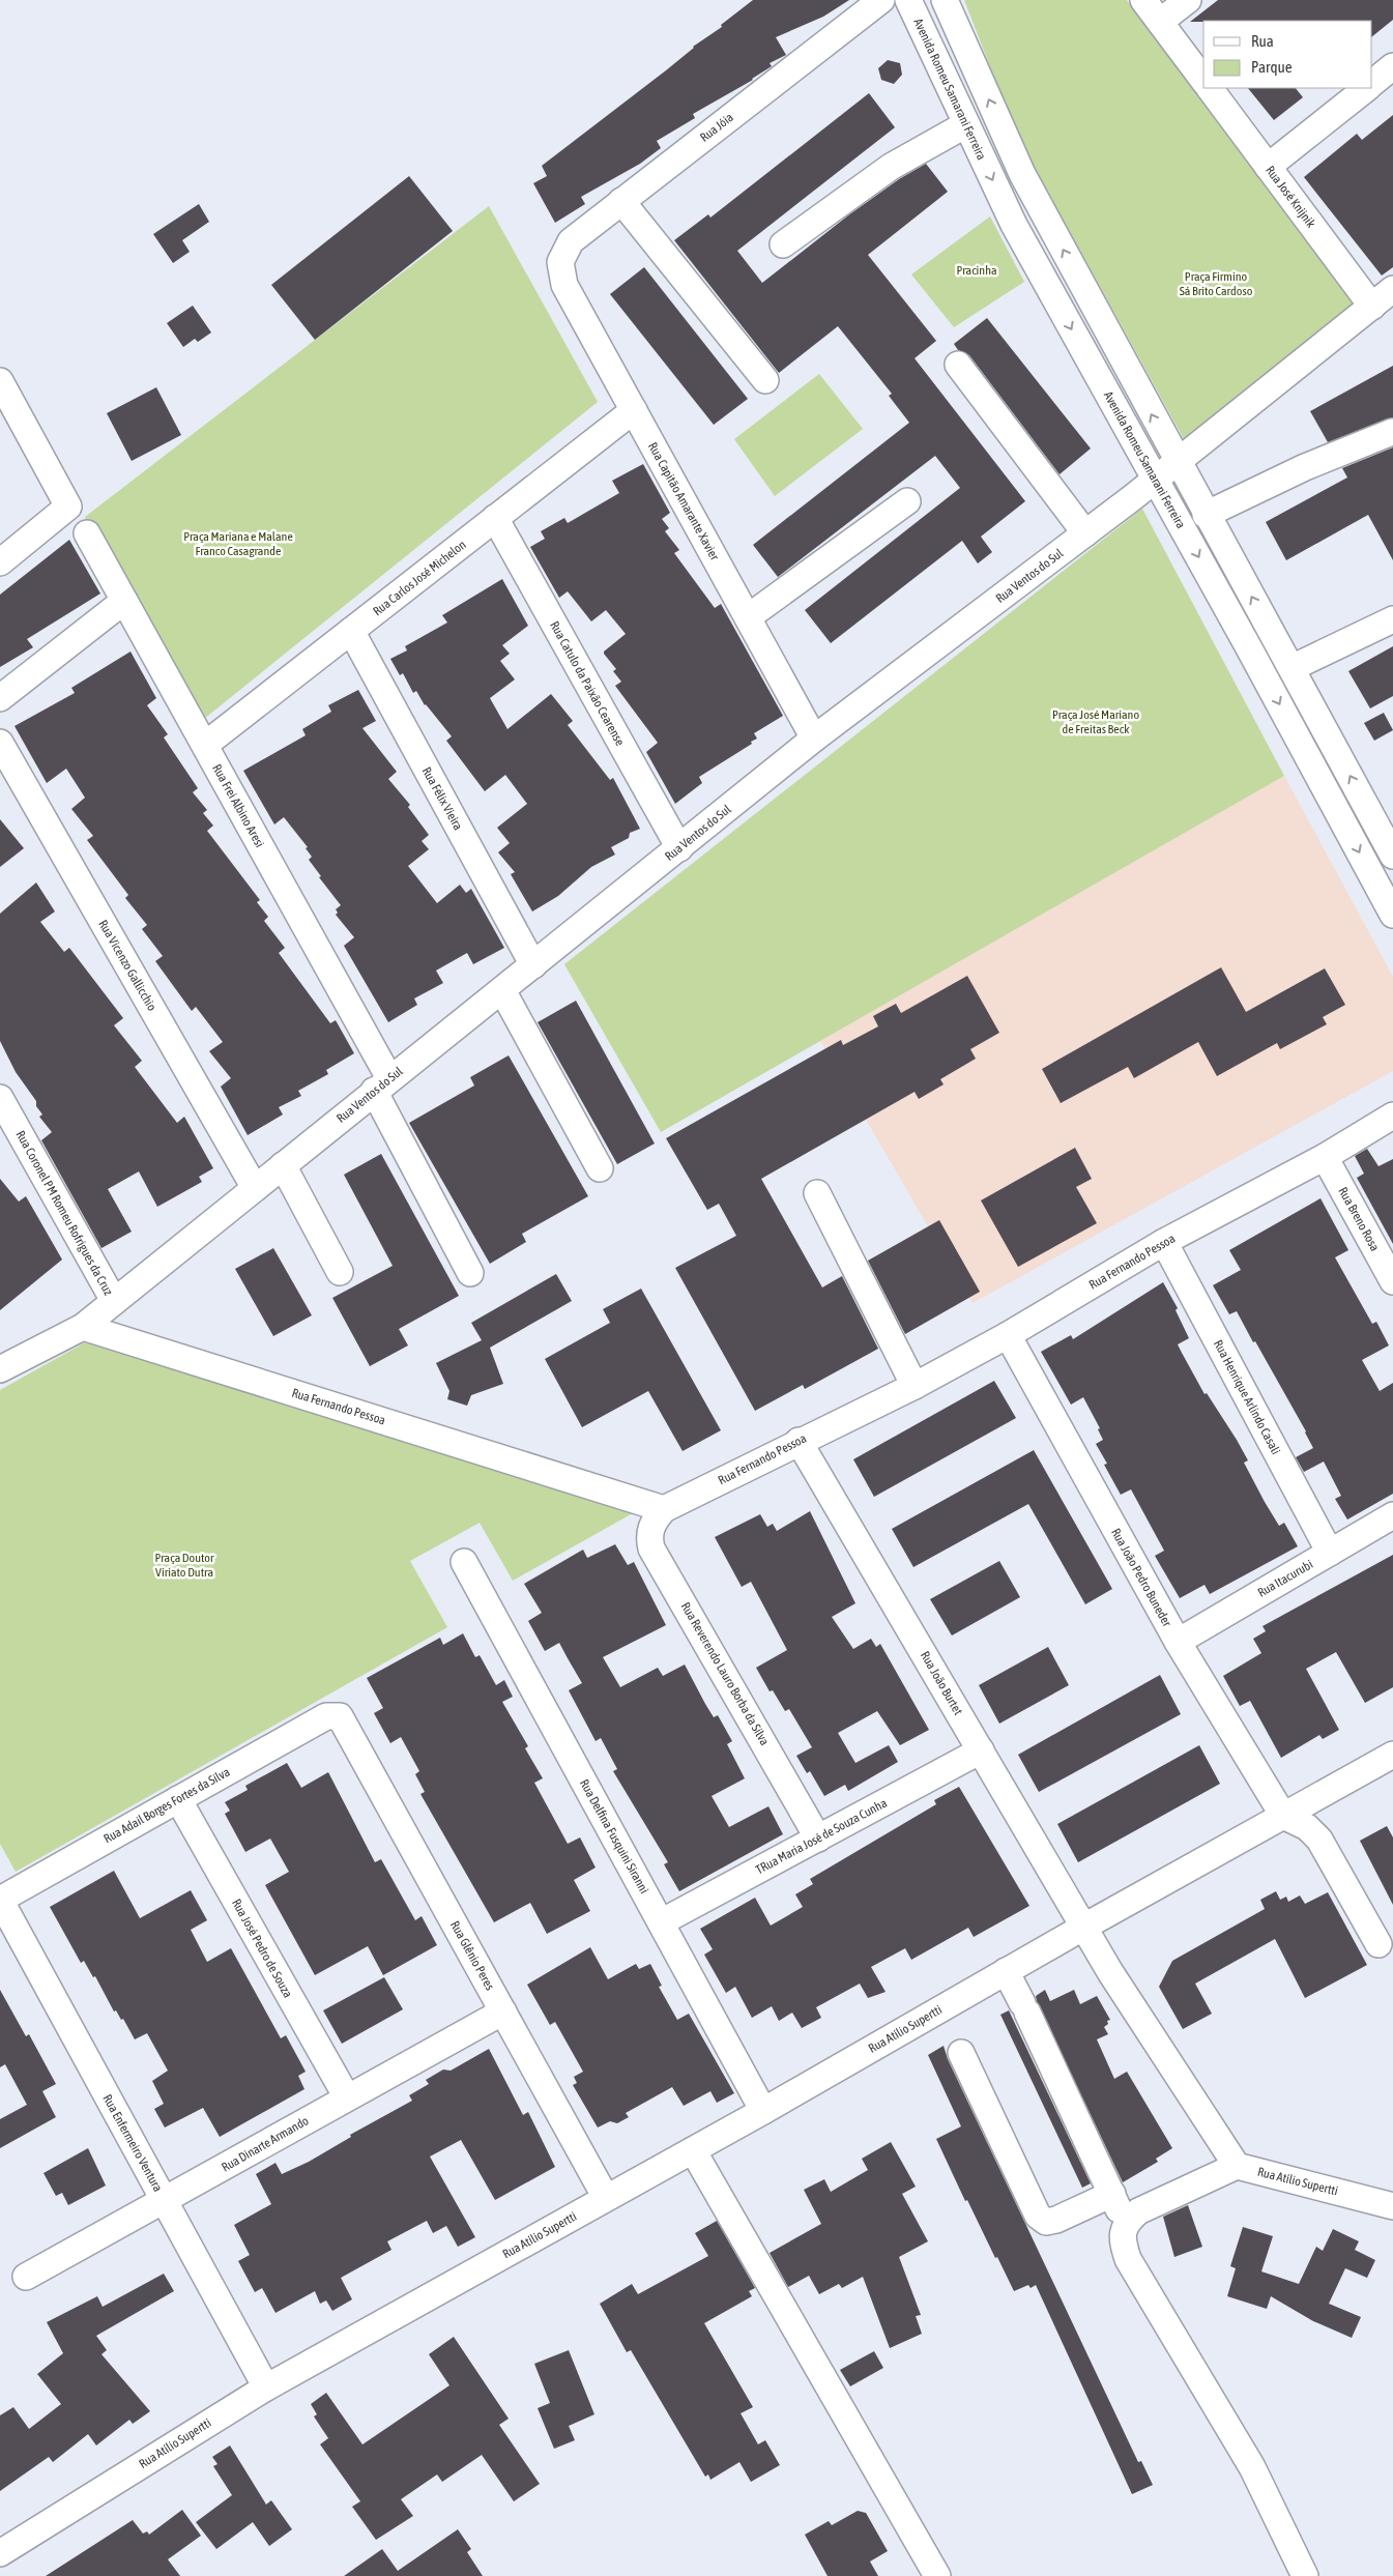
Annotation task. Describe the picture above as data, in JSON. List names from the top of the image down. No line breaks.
{"streets":{"street":["Avenida Romeu Samarani Ferreira","Rua Jóia","Rua José Knijnik","Rua Capitão Amarante Xavier","Rua Ventos do Sul","Rua Carlos José Michelon","Rua Catulo da Paixão Cearense","Rua Félix Vieira","Rua Frei Albino Aresi","Rua Vicenzo Gallicchio","Rua Coronel PM Romeu Rofrigues da Cruz","Rua Breno Rosa","Rua Fernando Pessoa","Rua Henrique Arlindo Casali","Rua João Pedro Buneder","Rua Itacurubi","Rua Reverendo Lauro Borba da Silva","Rua João Burtet","Rua Adail Borges Fortes da Silva","Rua Delfina Fusquini Siranni","TRua Maria José de Souza Cunha","Rua José Pedro de Souza","Rua Glênio Peres","Rua Atílio Supertti","Rua Enfermeiro Ventura","Rua Dinarte Armando"]},"crossings":[["Avenida Romeu Samarani Ferreira","Rua Ventos do Sul"],["Rua Jóia","Rua Capitão Amarante Xavier"],["Rua José Knijnik","Rua Ventos do Sul"],["Rua Capitão Amarante Xavier","Rua Ventos do Sul"],["Rua Capitão Amarante Xavier","Rua Carlos José Michelon"],["Rua Ventos do Sul","Rua Catulo da Paixão Cearense"],["Rua Ventos do Sul","Rua Félix Vieira"],["Rua Ventos do Sul","Rua Frei Albino Aresi"],["Rua Ventos do Sul","Rua Vicenzo Gallicchio"],["Rua Ventos do Sul","Rua Coronel PM Romeu Rofrigues da Cruz"],["Rua Ventos do Sul","Rua Fernando Pessoa"],["Rua Carlos José Michelon","Rua Catulo da Paixão Cearense"],["Rua Carlos José Michelon","Rua Félix Vieira"],["Rua Carlos José Michelon","Rua Frei Albino Aresi"],["Rua Breno Rosa","Rua Fernando Pessoa"],["Rua Fernando Pessoa","Rua Henrique Arlindo Casali"],["Rua Fernando Pessoa","Rua João Pedro Buneder"],["Rua Fernando Pessoa","Rua Reverendo Lauro Borba da Silva"],["Rua Fernando Pessoa","Rua João Burtet"],["Rua Henrique Arlindo Casali","Rua Itacurubi"],["Rua João Pedro Buneder","Rua Itacurubi"],["Rua João Pedro Buneder","Rua Atílio Supertti"],["Rua Reverendo Lauro Borba da Silva","TRua Maria José de Souza Cunha"],["Rua João Burtet","TRua Maria José de Souza Cunha"],["Rua João Burtet","Rua Atílio Supertti"],["Rua Adail Borges Fortes da Silva","Rua José Pedro de Souza"],["Rua Adail Borges Fortes da Silva","Rua Glênio Peres"],["Rua Adail Borges Fortes da Silva","Rua Enfermeiro Ventura"],["Rua Delfina Fusquini Siranni","TRua Maria José de Souza Cunha"],["Rua Delfina Fusquini Siranni","Rua Atílio Supertti"],["Rua José Pedro de Souza","Rua Dinarte Armando"],["Rua Glênio Peres","Rua Atílio Supertti"],["Rua Glênio Peres","Rua Dinarte Armando"],["Rua Atílio Supertti","Rua Enfermeiro Ventura"],["Rua Enfermeiro Ventura","Rua Dinarte Armando"]],"parks":["Pracinha","Praça Firmino Sá Brito Cardoso","Praça Mariana e Malane Franco Casagrande","Praça José Mariano de Freitas Beck","Praça Doutor Viriato Dutra"],"legend":["Rua","Parque"]}
